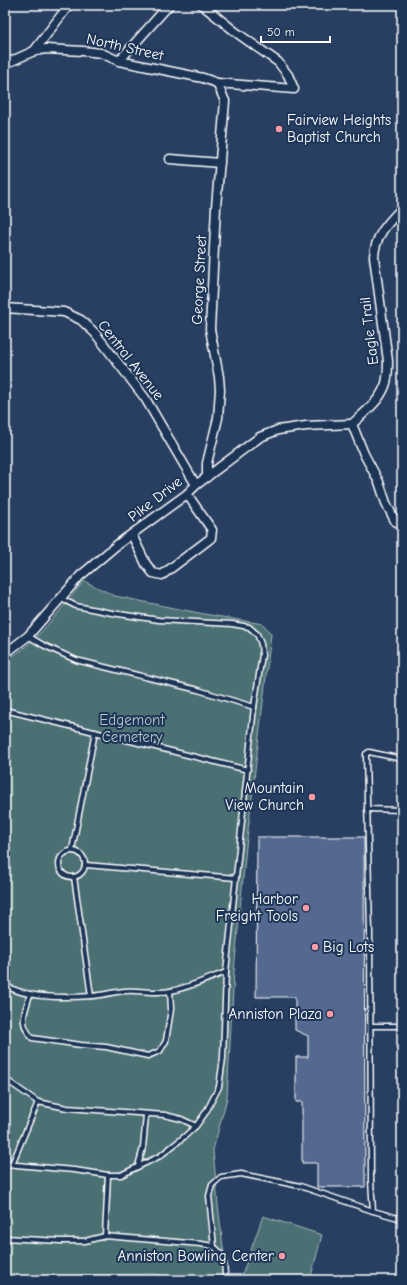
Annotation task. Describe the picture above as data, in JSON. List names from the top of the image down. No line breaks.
{"streets":{"street":["North Street","George Street","Eagle Trail","Central Avenue","Pike Drive"]},"crossings":[["North Street","George Street"],["George Street","Pike Drive"],["Eagle Trail","Pike Drive"],["Central Avenue","Pike Drive"]],"parks":["Edgemont Cemetery"],"places":["Fairview Heights Baptist Church","Mountain View Church","Harbor Freight Tools","Big Lots","Anniston Plaza","Anniston Bowling Center"],"scale_bar":"50 m"}
